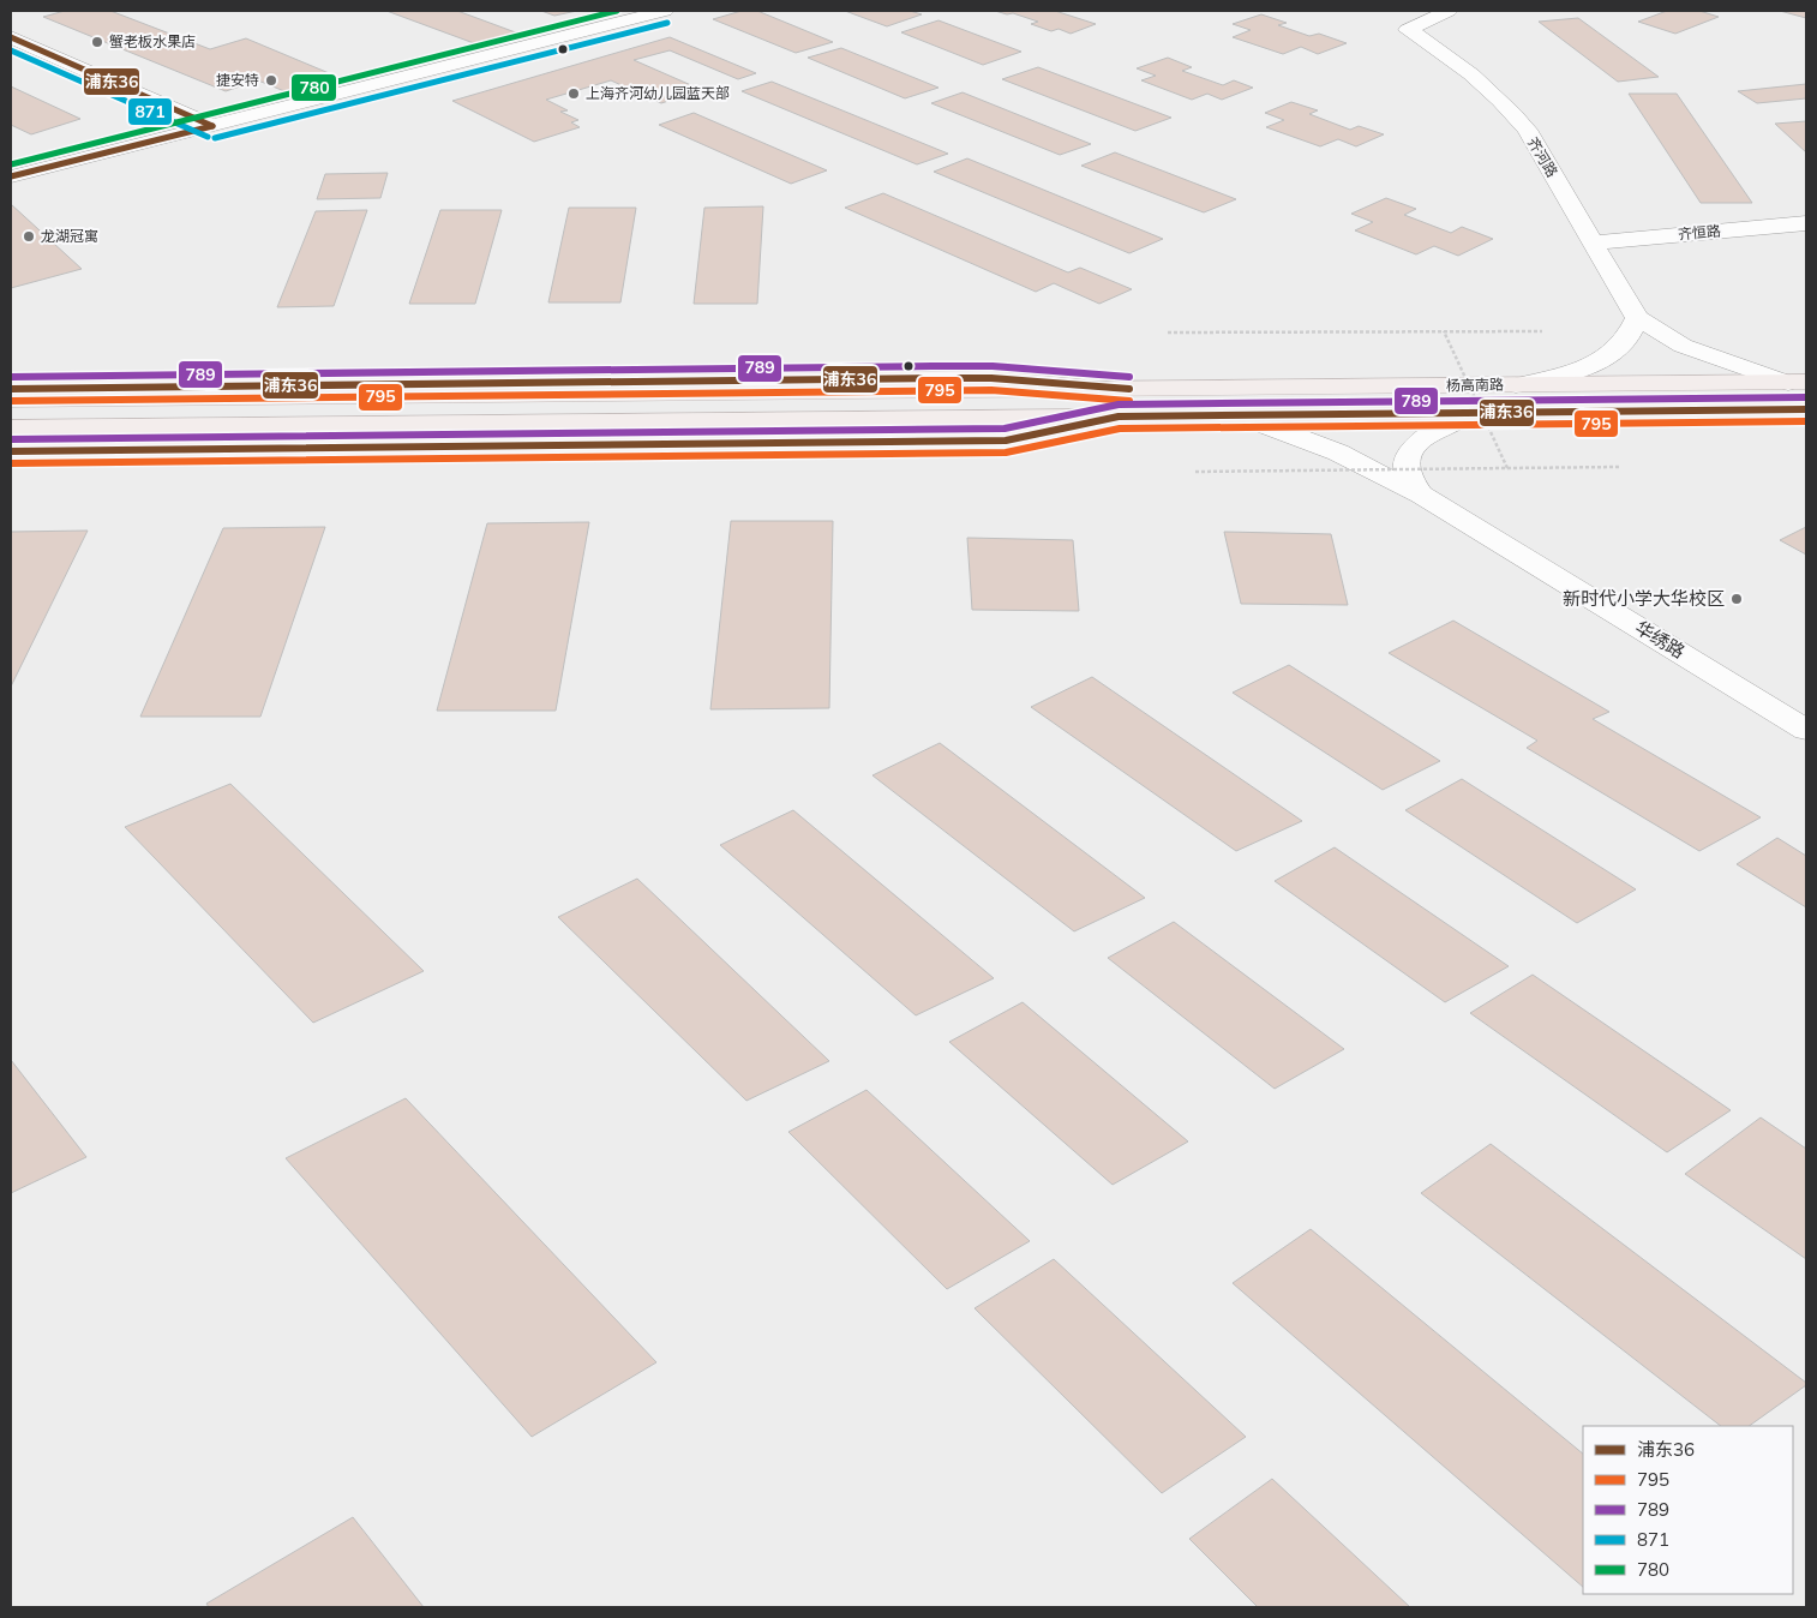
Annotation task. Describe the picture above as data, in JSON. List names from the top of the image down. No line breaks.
{"streets":{"highway":["杨高南路"],"street":["齐河路","齐恒路","华绣路"]},"crossings":[["齐河路","齐恒路"],["齐河路","杨高南路"],["杨高南路","华绣路"]],"places":["蟹老板水果店","捷安特","上海齐河幼儿园蓝天部","龙湖冠寓","新时代小学大华校区"],"lines":["transit line 780","transit line 871","transit line 浦东36","transit line 789","transit line 795"],"legend":["浦东36","795","789","871","780"]}
